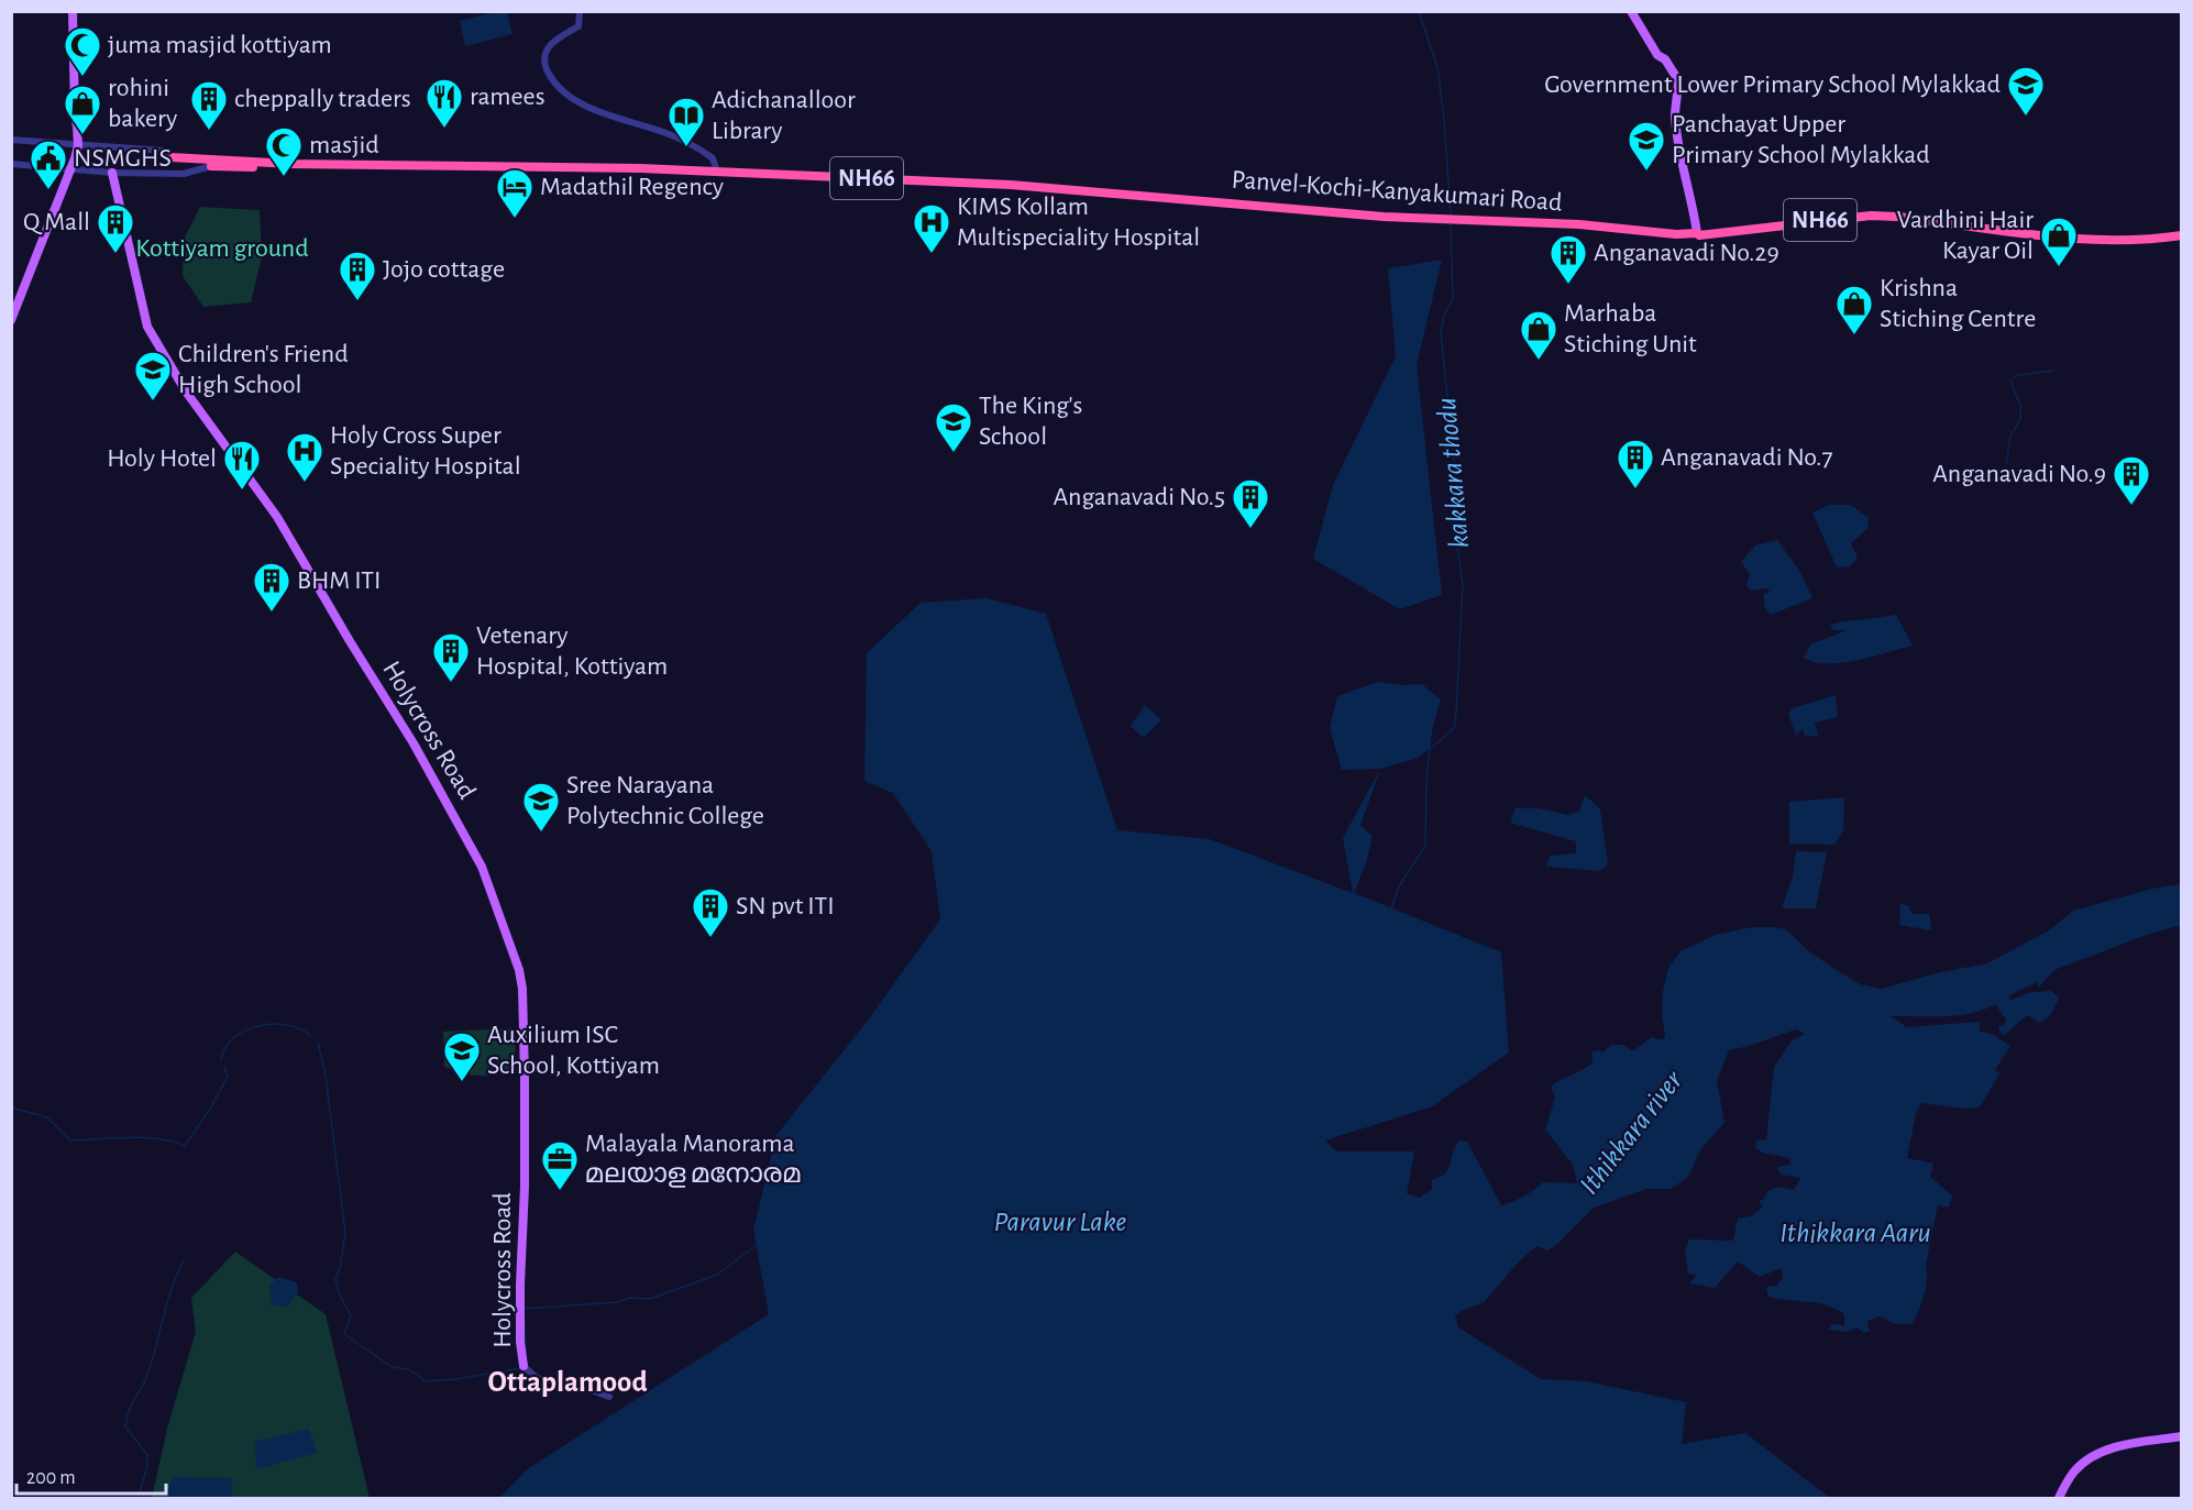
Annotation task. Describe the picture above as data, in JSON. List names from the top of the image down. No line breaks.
{"streets":{"highway":["NH66","Panvel-Kochi-Kanyakumari Road"],"main road":["Holycross Road"]},"crossings":[["NH66","Panvel-Kochi-Kanyakumari Road"]],"districts":["Ottaplamood"],"water":["kakkara thodu","Ithikkara river","Paravur Lake","Ithikkara Aaru"],"parks":["Kottiyam ground"],"places":{"mosque":["juma masjid kottiyam","masjid"],"school or university":["Government Lower Primary School Mylakkad","Panchayat Upper Primary School Mylakkad","Children's Friend High School","The King's School","Sree Narayana Polytechnic College","Auxilium ISC School, Kottiyam"],"restaurant":["ramees","Holy Hotel"],"building":["cheppally traders","Q Mall","Anganavadi No.29","Jojo cottage","Anganavadi No.7","Anganavadi No.9","Anganavadi No.5","BHM ITI","Vetenary Hospital, Kottiyam","SN pvt ITI"],"shop":["rohini bakery","Vardhini Hair Kayar Oil","Krishna Stiching Centre","Marhaba Stiching Unit"],"library":["Adichanalloor Library"],"public building":["NSMGHS"],"hotel":["Madathil Regency"],"hospital":["KIMS Kollam Multispeciality Hospital","Holy Cross Super Speciality Hospital"],"office":["Malayala Manorama മലയാള മനോരമ"]},"scale_bar":"200 m"}
